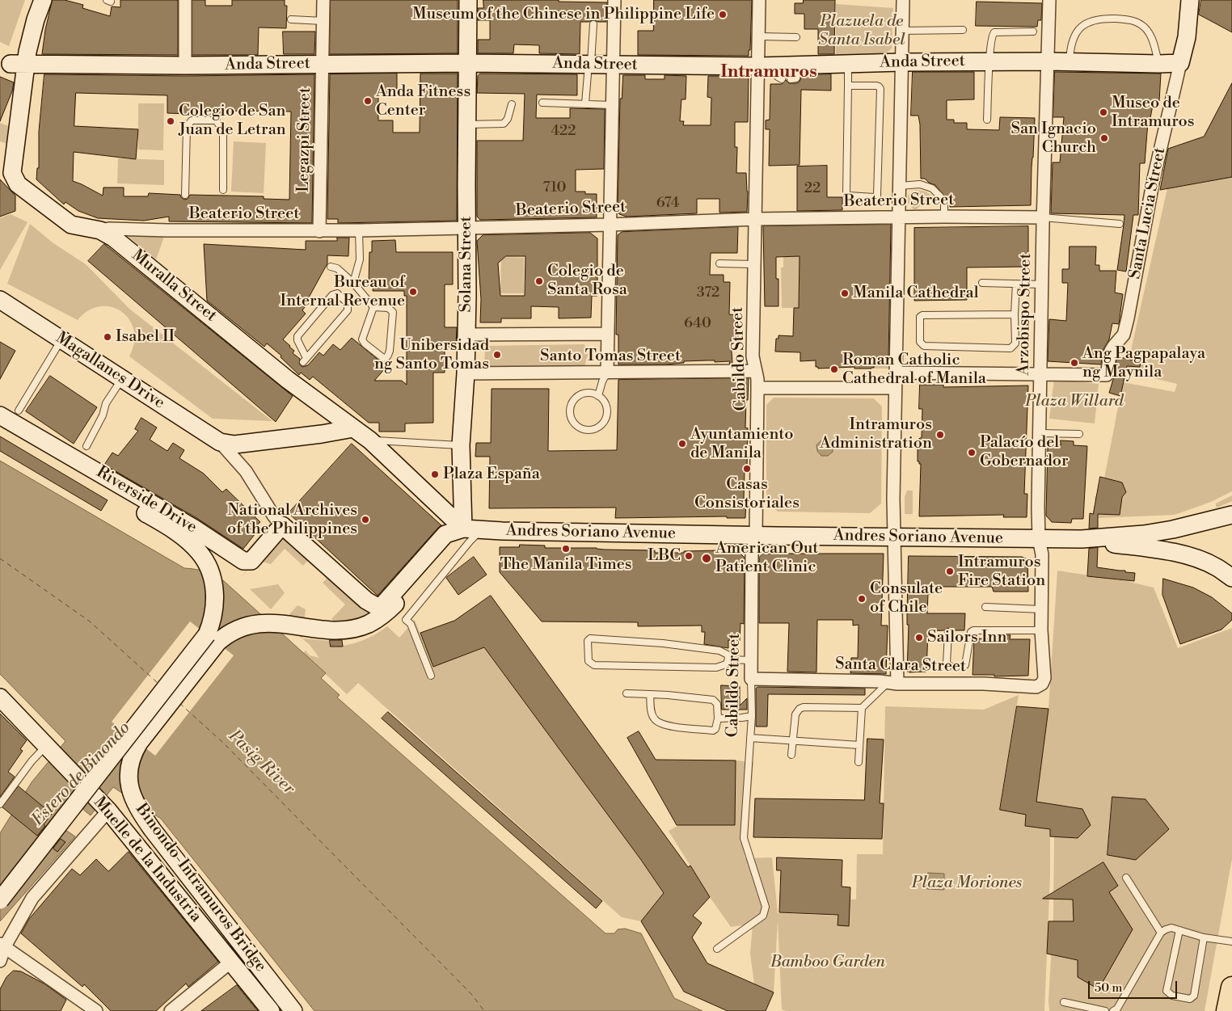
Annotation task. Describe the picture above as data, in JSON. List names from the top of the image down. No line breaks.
{"streets":{"street":["Anda Street","Legazpi Street","Beaterio Street","Santa Lucia Street","Solana Street","Muralla Street","Arzobispo Street","Santo Tomas Street","Cabildo Street","Magallanes Drive","Riverside Drive","Andres Soriano Avenue","Santa Clara Street","Muelle de la Industria","Binondo-Intramuros Bridge"]},"crossings":[["Anda Street","Legazpi Street"],["Anda Street","Santa Lucia Street"],["Anda Street","Solana Street"],["Anda Street","Muralla Street"],["Anda Street","Arzobispo Street"],["Anda Street","Cabildo Street"],["Legazpi Street","Beaterio Street"],["Beaterio Street","Solana Street"],["Beaterio Street","Muralla Street"],["Beaterio Street","Arzobispo Street"],["Beaterio Street","Cabildo Street"],["Santa Lucia Street","Arzobispo Street"],["Solana Street","Muralla Street"],["Solana Street","Santo Tomas Street"],["Solana Street","Magallanes Drive"],["Solana Street","Andres Soriano Avenue"],["Solana Street","Binondo-Intramuros Bridge"],["Muralla Street","Magallanes Drive"],["Muralla Street","Andres Soriano Avenue"],["Muralla Street","Binondo-Intramuros Bridge"],["Arzobispo Street","Andres Soriano Avenue"],["Arzobispo Street","Santa Clara Street"],["Santo Tomas Street","Cabildo Street"],["Cabildo Street","Andres Soriano Avenue"],["Cabildo Street","Santa Clara Street"],["Magallanes Drive","Riverside Drive"],["Magallanes Drive","Andres Soriano Avenue"],["Magallanes Drive","Binondo-Intramuros Bridge"],["Andres Soriano Avenue","Binondo-Intramuros Bridge"]],"districts":["Intramuros"],"water":["Pasig River","Estero de Binondo"],"parks":["Plazuela de Santa Isabel","Plaza Willard","Plaza Moriones","Bamboo Garden"],"places":["Museum of the Chinese in Philippine Life","Anda Fitness Center","Museo de Intramuros","Colegio de San Juan de Letran","San Ignacio Church","Colegio de Santa Rosa","Bureau of Internal Revenue","Manila Cathedral","Isabel II","Unibersidad ng Santo Tomas","Ang Pagpapalaya ng Maynila","Roman Catholic Cathedral of Manila","Intramuros Administration","Ayuntamiento de Manila","Palacío del Gobernador","Casas Consistoriales","Plaza España","National Archives of the Philippines","The Manila Times","LBC","American Out Patient Clinic","Intramuros Fire Station","Consulate of Chile","Sailors Inn"],"house_numbers":["422","710","22","674","372","640"],"scale_bar":"50 m"}
